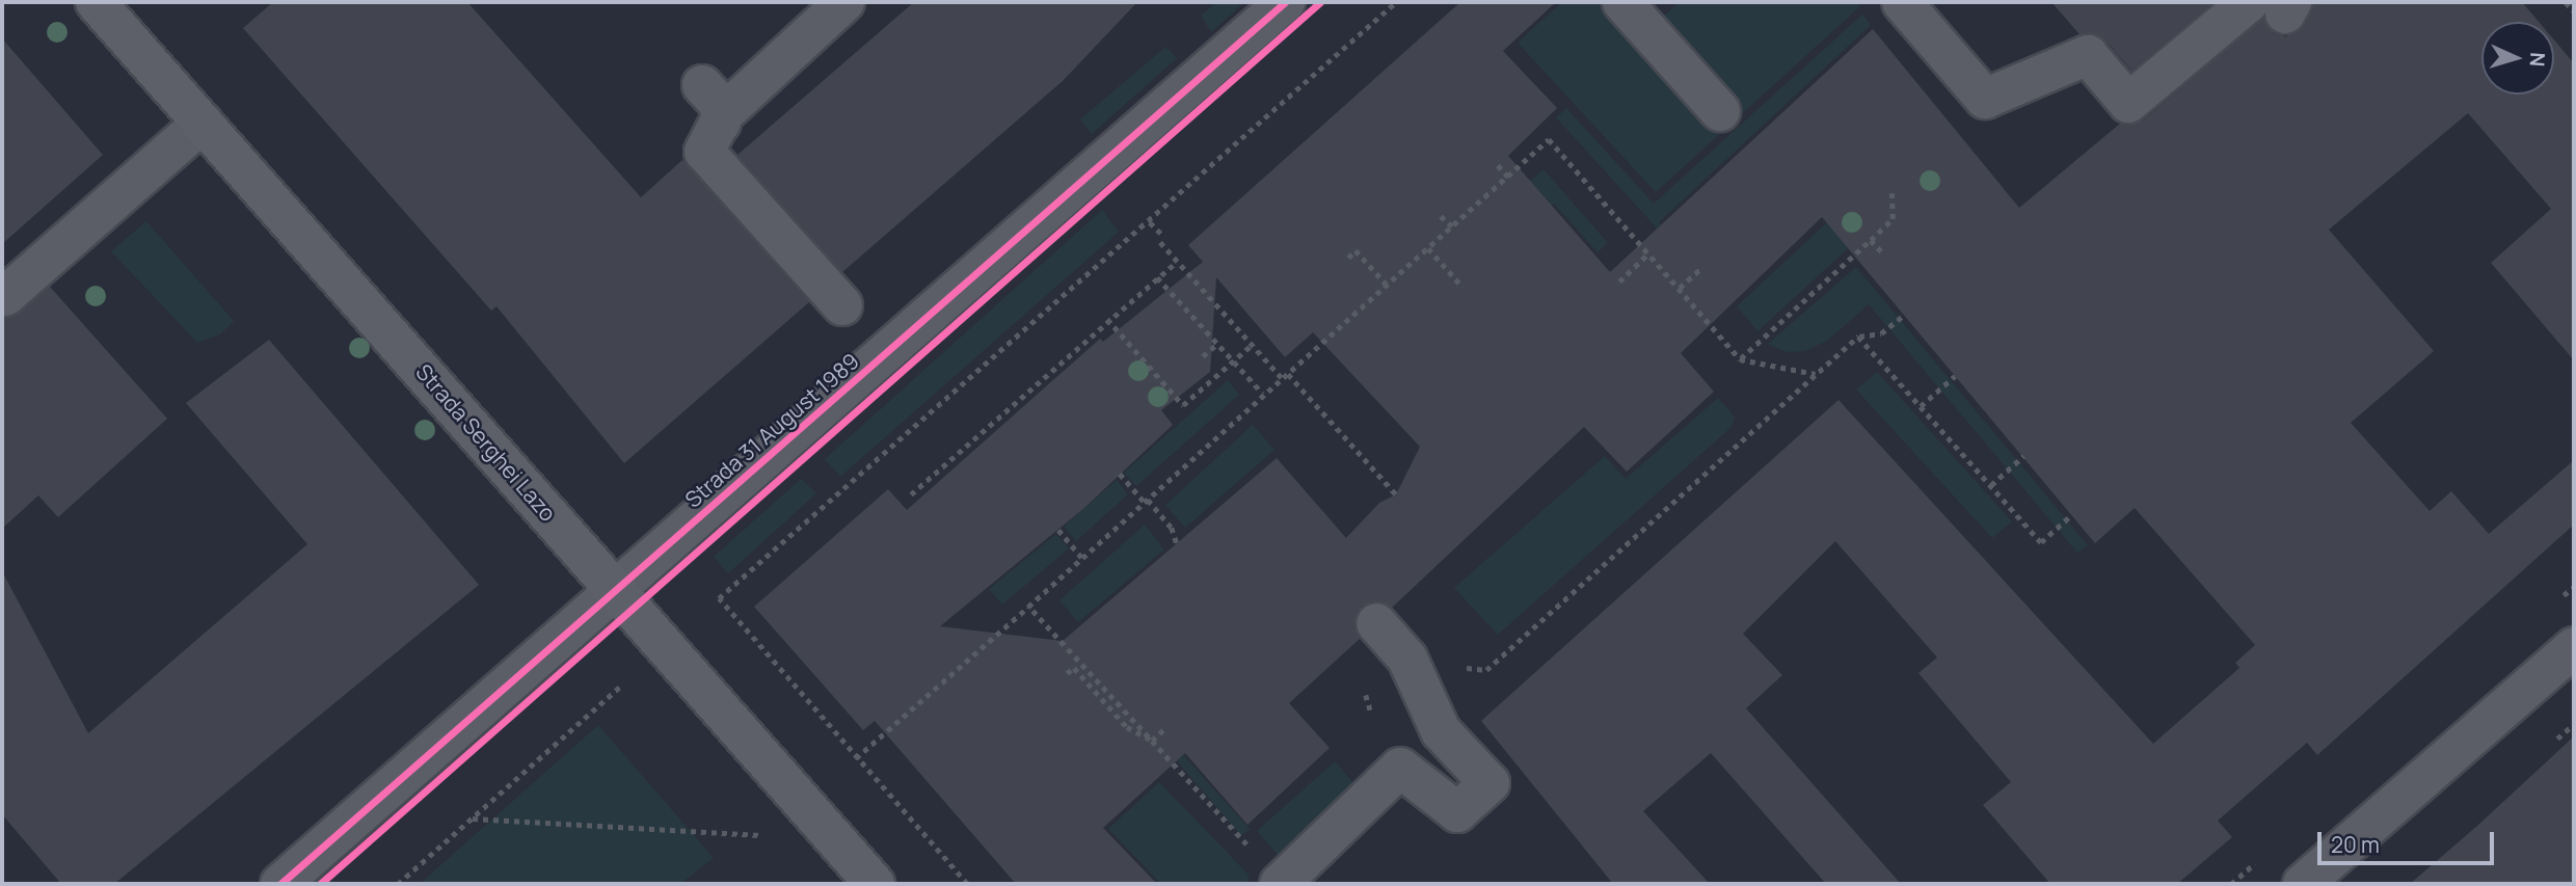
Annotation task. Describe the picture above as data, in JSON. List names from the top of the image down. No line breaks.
{"streets":{"main road":["Strada Serghei Lazo"],"street":["Strada 31 August 1989"]},"crossings":[["Strada 31 August 1989","Strada Serghei Lazo"]],"scale_bar":"20 m","north":"right"}
